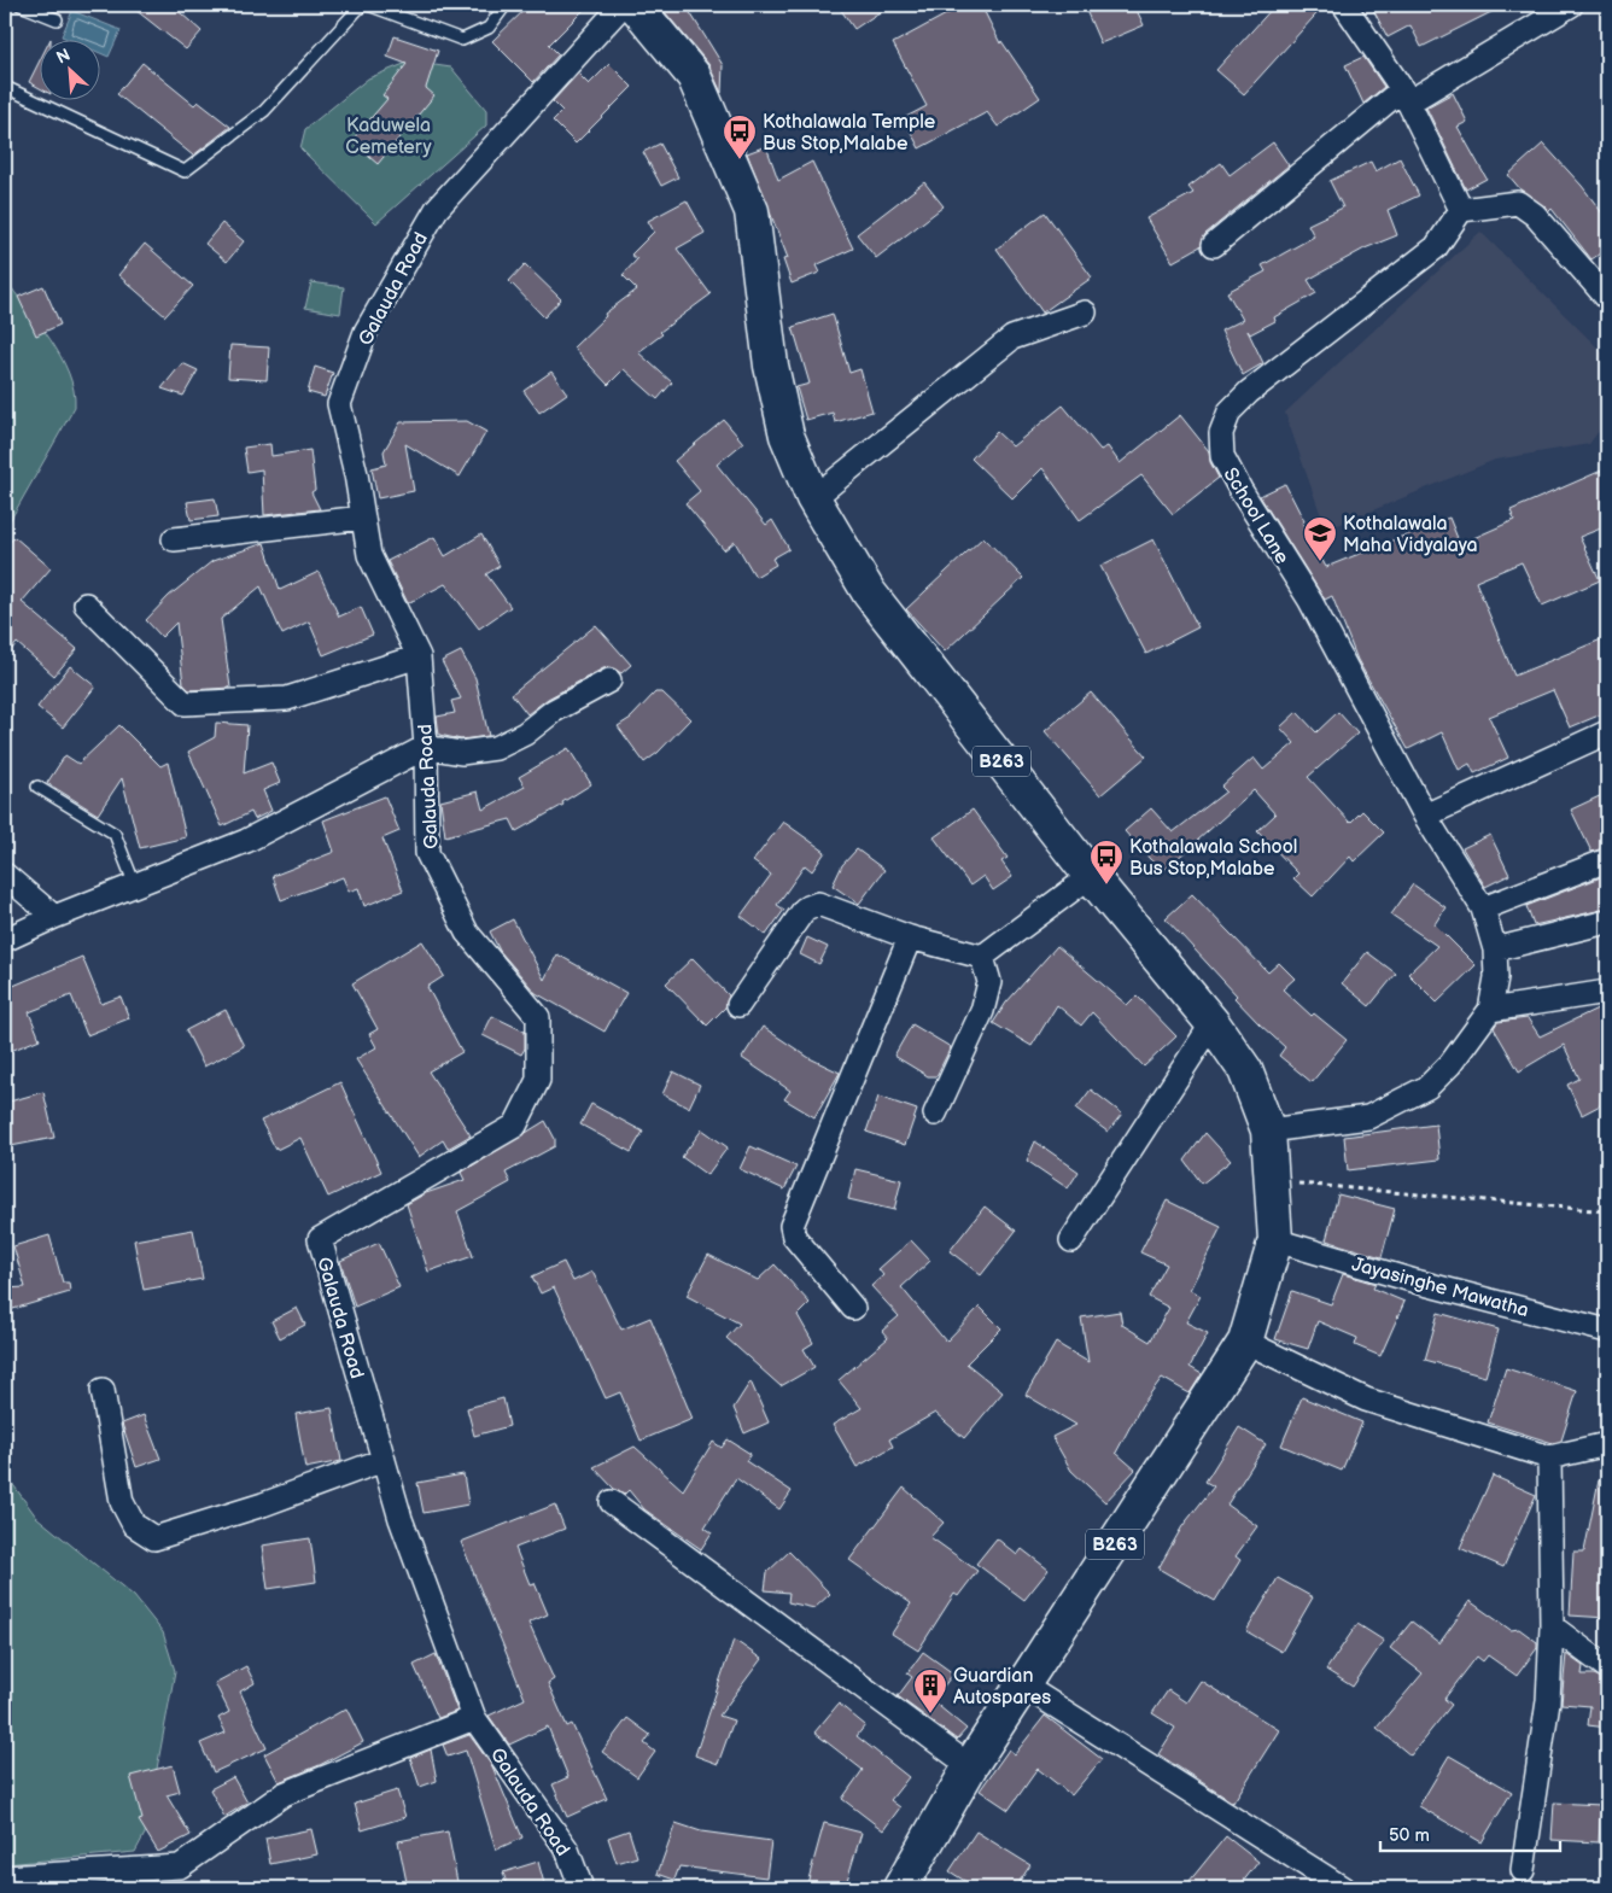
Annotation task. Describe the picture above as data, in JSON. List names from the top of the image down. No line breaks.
{"streets":{"main road":["B263"],"street":["Galauda Road","School Lane","Jayasinghe Mawatha"]},"crossings":[["School Lane","B263"],["B263","Jayasinghe Mawatha"]],"parks":["Kaduwela Cemetery"],"places":{"bus stop":["Kothalawala Temple Bus Stop,Malabe","Kothalawala School Bus Stop,Malabe"],"school or university":["Kothalawala Maha Vidyalaya"],"building":["Guardian Autospares"]},"scale_bar":"50 m","north":"top left"}
